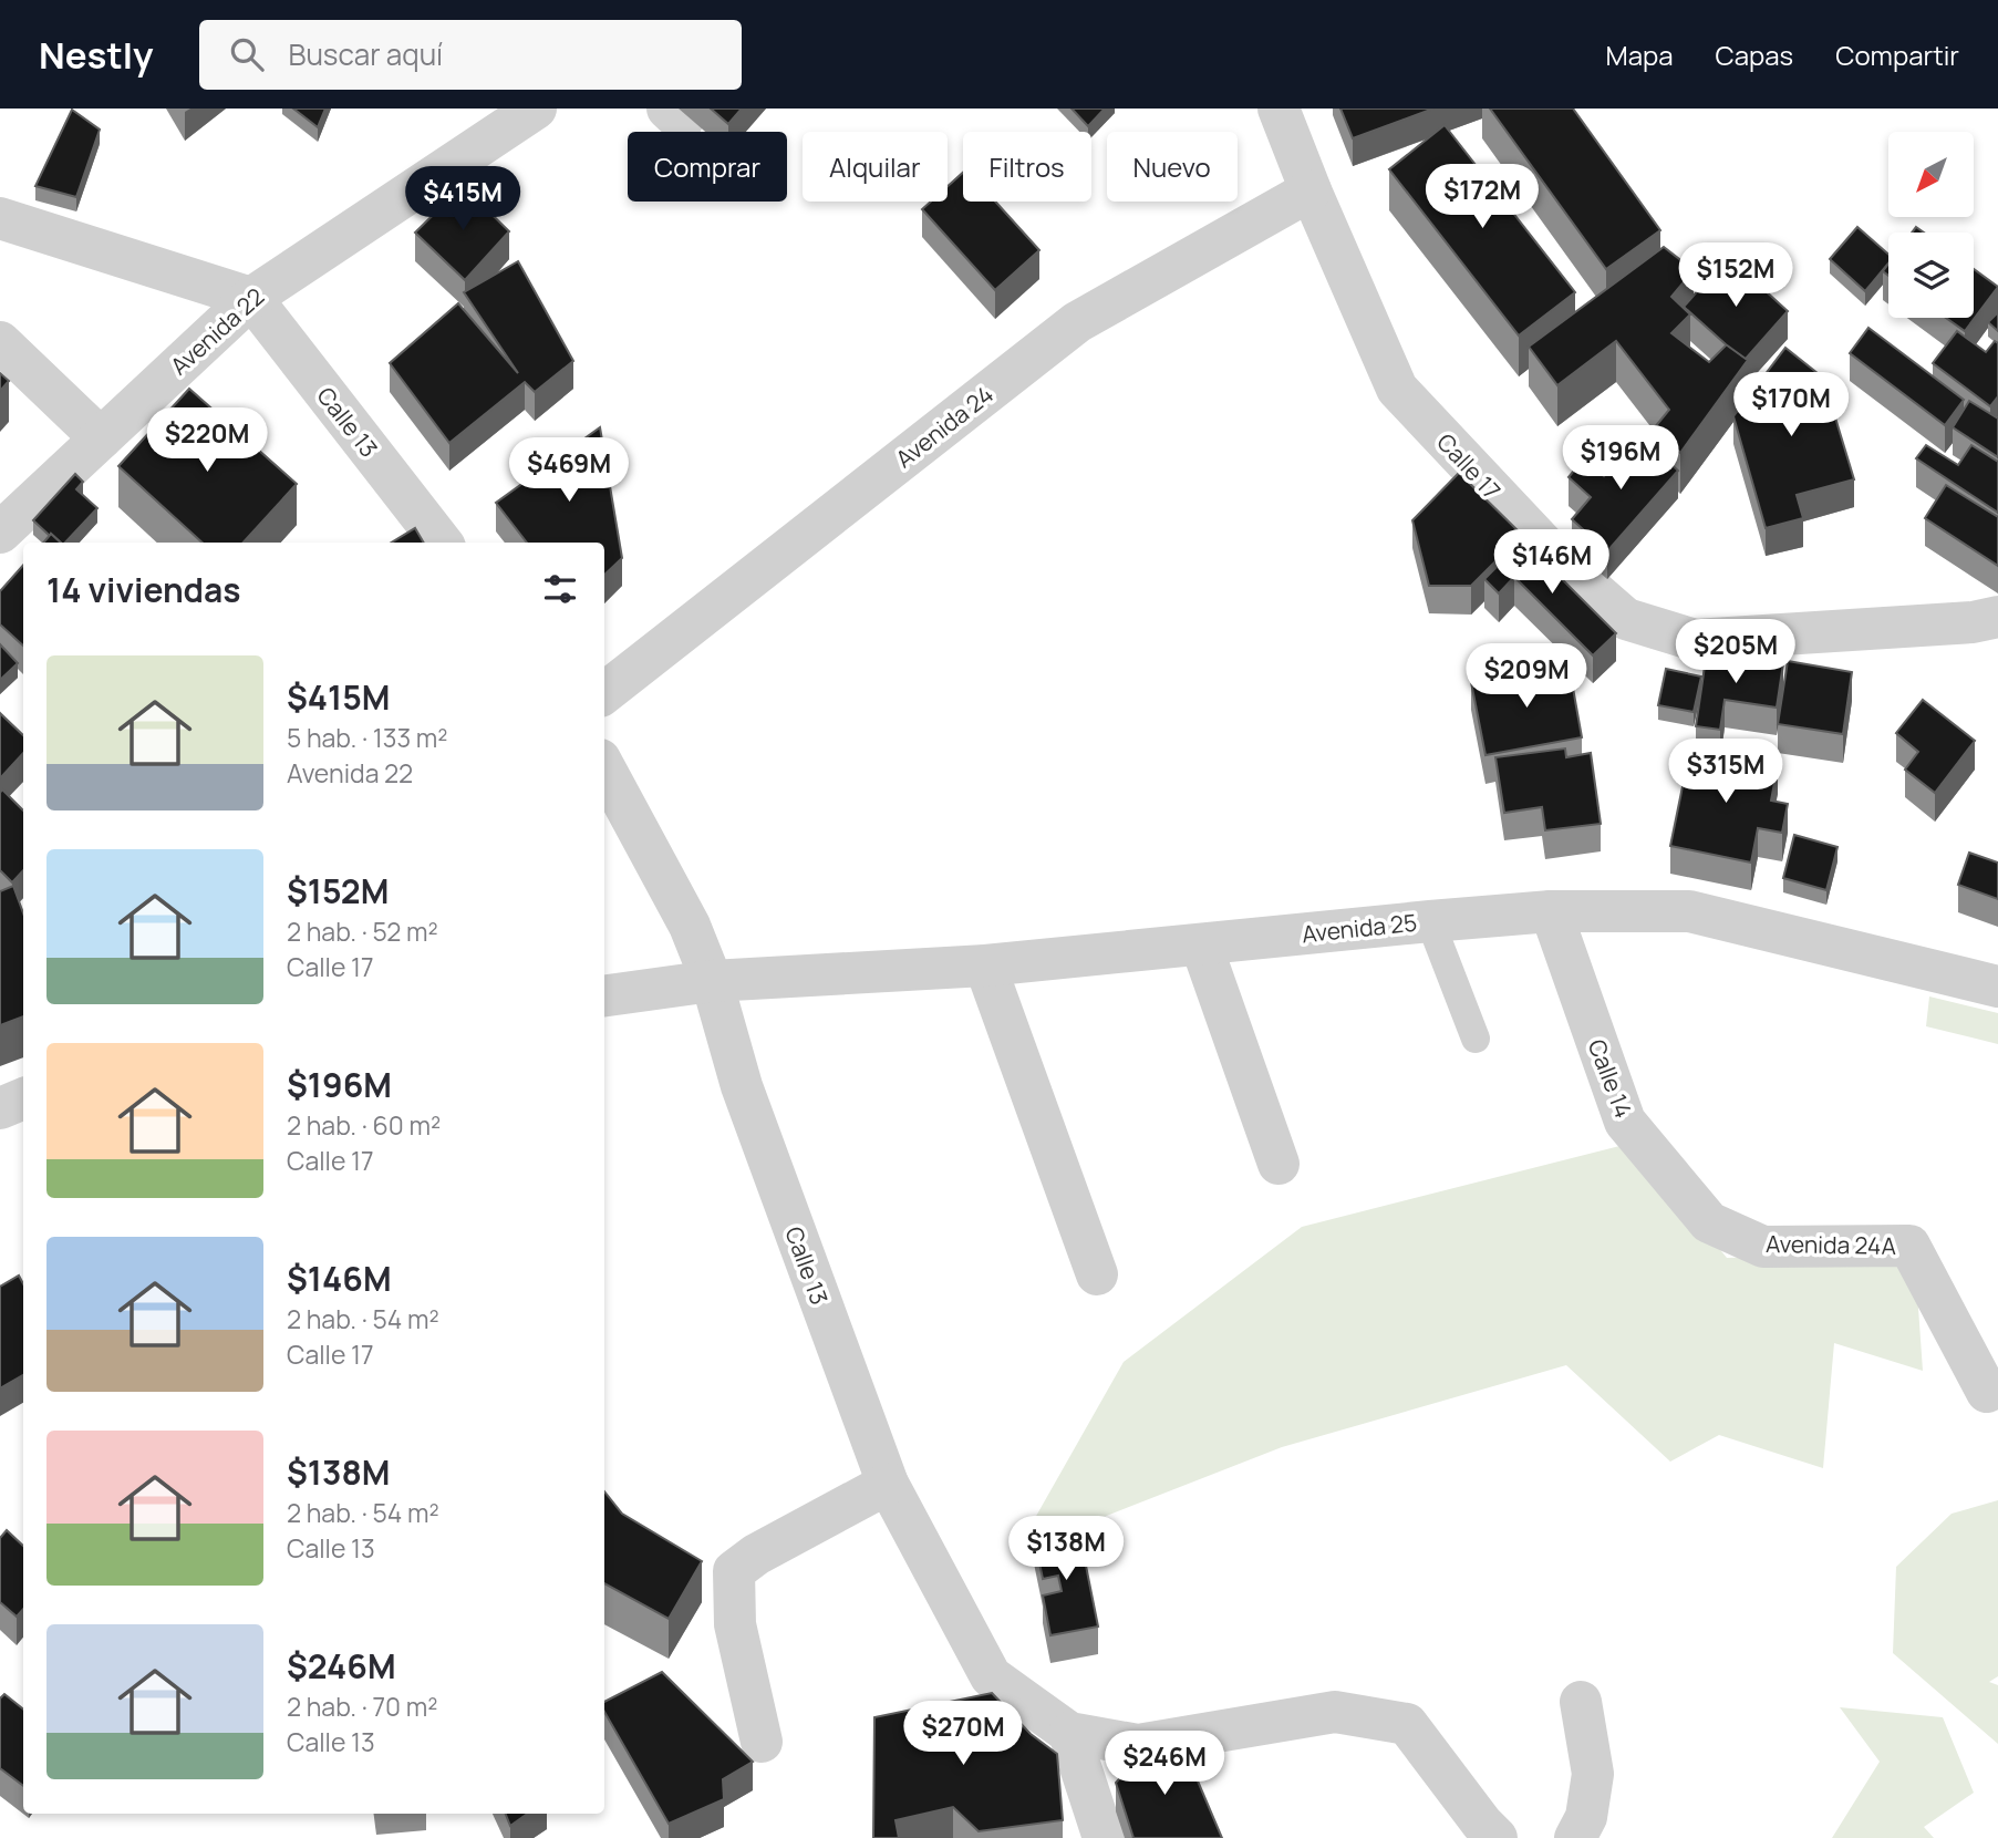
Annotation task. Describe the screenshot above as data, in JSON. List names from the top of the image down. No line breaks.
{"streets":{"street":["Avenida 22","Calle 13","Avenida 24","Calle 17","Avenida 25","Calle 14","Avenida 24A"]},"crossings":[["Avenida 22","Calle 13"],["Calle 13","Avenida 25"],["Avenida 24","Calle 17"],["Avenida 25","Calle 14"],["Calle 14","Avenida 24A"]],"north":"bottom left","page":{"header":"Nestly","search":"Buscar aquí","nav":["Mapa","Capas","Compartir"],"chip":["Comprar","Alquilar","Filtros","Nuevo"],"price":["$172M","$415M","$152M","$170M","$220M","$196M","$469M","$146M","$205M","$209M","$315M","$138M","$270M","$246M"],"heading":"14 viviendas","list":[{"name":"$415M","note":"5 hab. · 133 m² · Avenida 22"},{"name":"$152M","note":"2 hab. · 52 m² · Calle 17"},{"name":"$196M","note":"2 hab. · 60 m² · Calle 17"},{"name":"$146M","note":"2 hab. · 54 m² · Calle 17"},{"name":"$138M","note":"2 hab. · 54 m² · Calle 13"},{"name":"$246M","note":"2 hab. · 70 m² · Calle 13"}]}}
